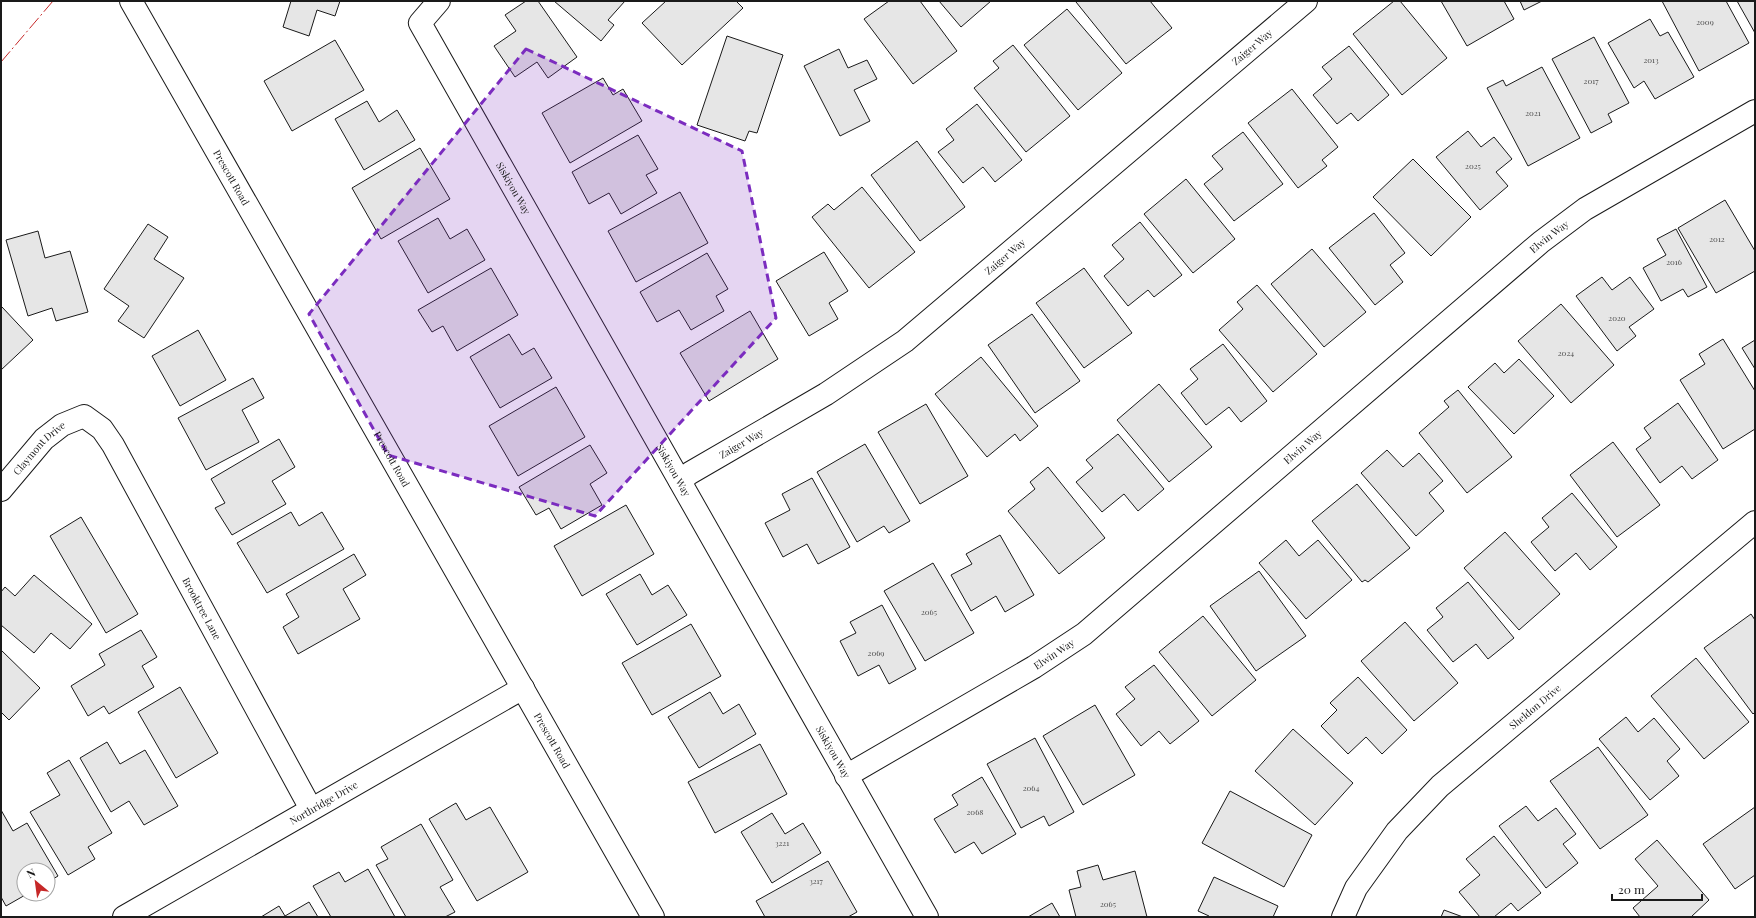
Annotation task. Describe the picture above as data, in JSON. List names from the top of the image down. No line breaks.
{"streets":{"street":["Zaiger Way","Prescott Road","Siskiyou Way","Elwin Way","Claymont Drive","Brooktree Lane","Sheldon Drive","Northridge Drive"]},"crossings":[["Zaiger Way","Siskiyou Way"],["Prescott Road","Northridge Drive"],["Siskiyou Way","Elwin Way"],["Claymont Drive","Brooktree Lane"],["Brooktree Lane","Northridge Drive"]],"house_numbers":["2009","2013","2017","2021","2025","2012","2016","2020","2024","2065","2069","2064","2068","3221","3217","2065"],"scale_bar":"20 m","north":"top left"}
